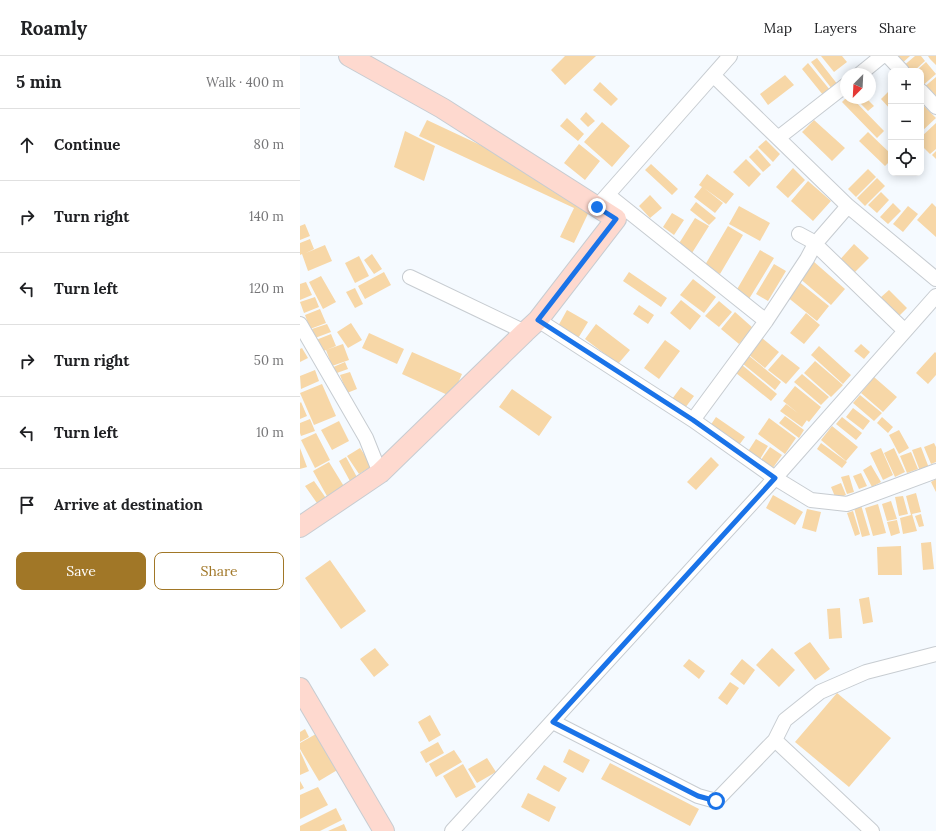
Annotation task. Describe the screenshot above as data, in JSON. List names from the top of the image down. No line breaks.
{"north":"bottom left","page":{"header":"Roamly","nav":["Map","Layers","Share"],"heading":["5 min","Walk · 400 m"],"map_buttons":["+","−"],"list":[["Continue","80 m"],["Turn right","140 m"],["Turn left","120 m"],["Turn right","50 m"],["Turn left","10 m"],"Arrive at destination"],"buttons":["Save","Share"]}}
